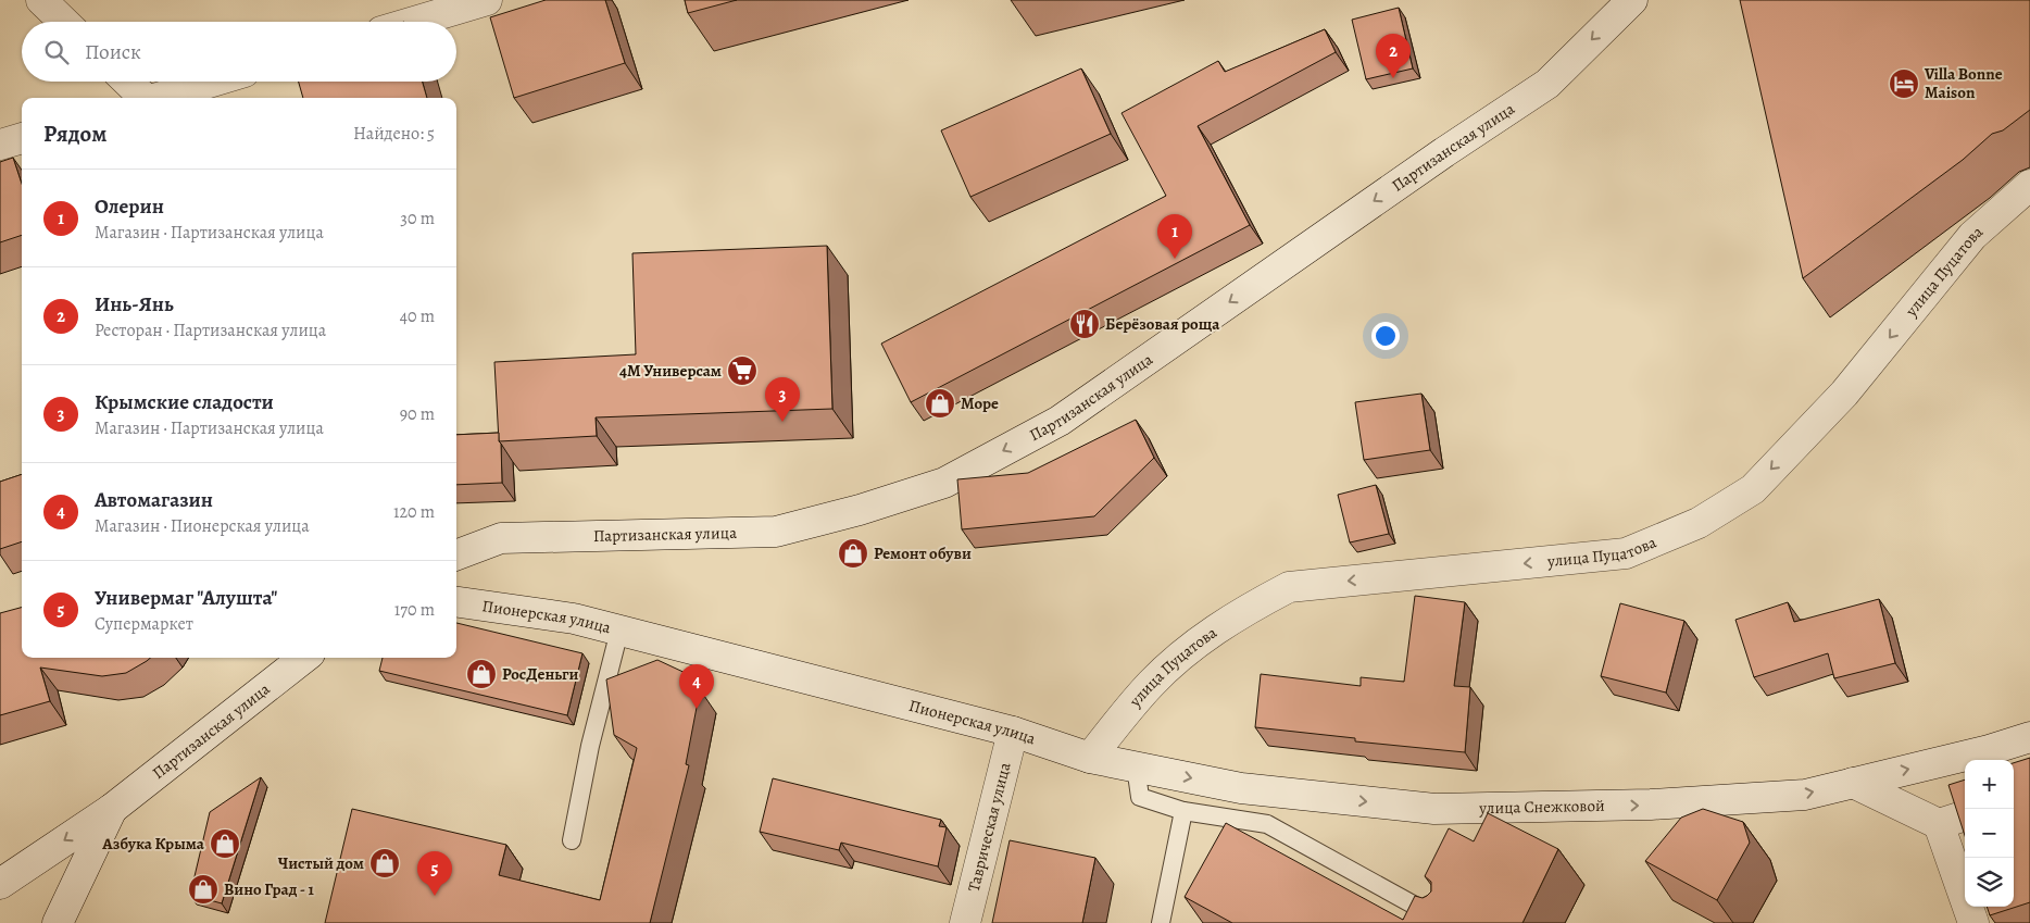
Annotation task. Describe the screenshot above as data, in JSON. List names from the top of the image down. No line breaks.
{"streets":{"main road":["Партизанская улица","улица Пуцатова","Пионерская улица","улица Снежковой","Таврическая улица"]},"crossings":[["улица Пуцатова","Пионерская улица"],["Пионерская улица","улица Снежковой"],["Пионерская улица","Таврическая улица"]],"one_way":["Партизанская улица","улица Пуцатова","улица Снежковой"],"places":{"hotel":["Villa Bonne Maison"],"restaurant":["Берёзовая роща"],"supermarket":["4М Универсам"],"shop":["Море","Ремонт обуви","РосДеньги","Азбука Крыма","Чистый дом","Вино Град - 1"]},"page":{"search":"Поиск","pins":["2","1","3","4","5"],"heading":["Рядом","Найдено: 5"],"list":[{"mark":"1","name":"Олерин","note":"Магазин · Партизанская улица","value":"30 m"},{"mark":"2","name":"Инь-Янь","note":"Ресторан · Партизанская улица","value":"40 m"},{"mark":"3","name":"Крымские сладости","note":"Магазин · Партизанская улица","value":"90 m"},{"mark":"4","name":"Автомагазин","note":"Магазин · Пионерская улица","value":"120 m"},{"mark":"5","name":"Универмаг \"Алушта\"","note":"Супермаркет","value":"170 m"}],"map_buttons":["+","−"]}}
